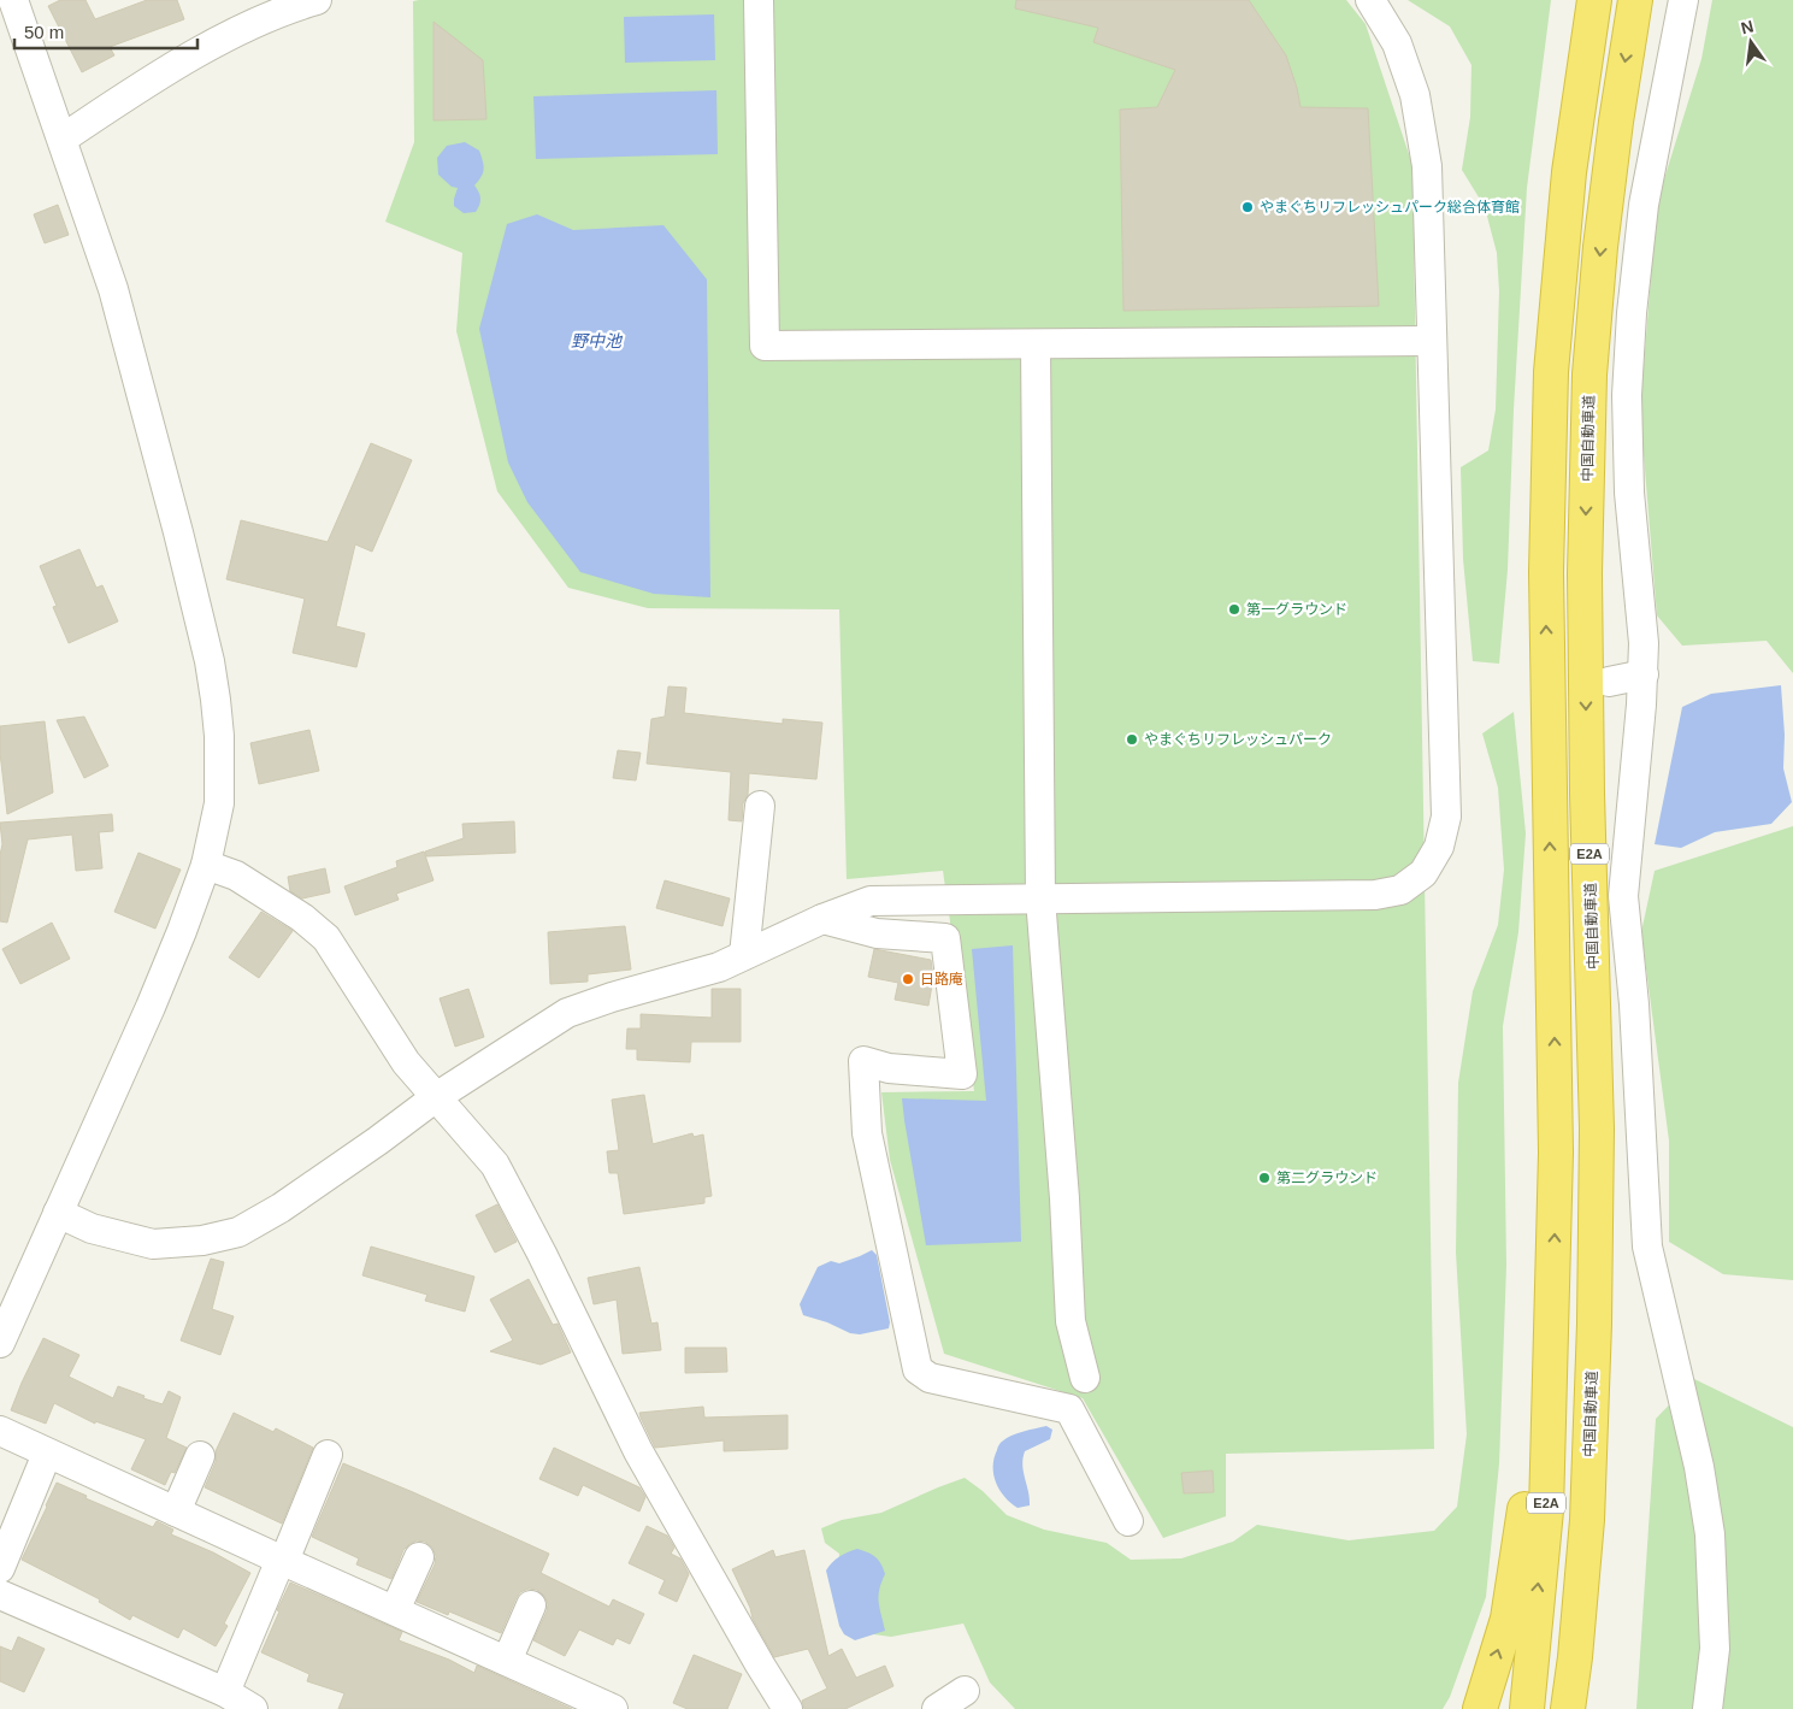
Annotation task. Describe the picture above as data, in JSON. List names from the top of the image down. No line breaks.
{"streets":{"highway":["中国自動車道","E2A"]},"water":["野中池"],"places":["やまぐちリフレッシュパーク総合体育館","第一グラウンド","やまぐちリフレッシュパーク","日路庵","第二グラウンド"],"scale_bar":"50 m","north":"top"}
